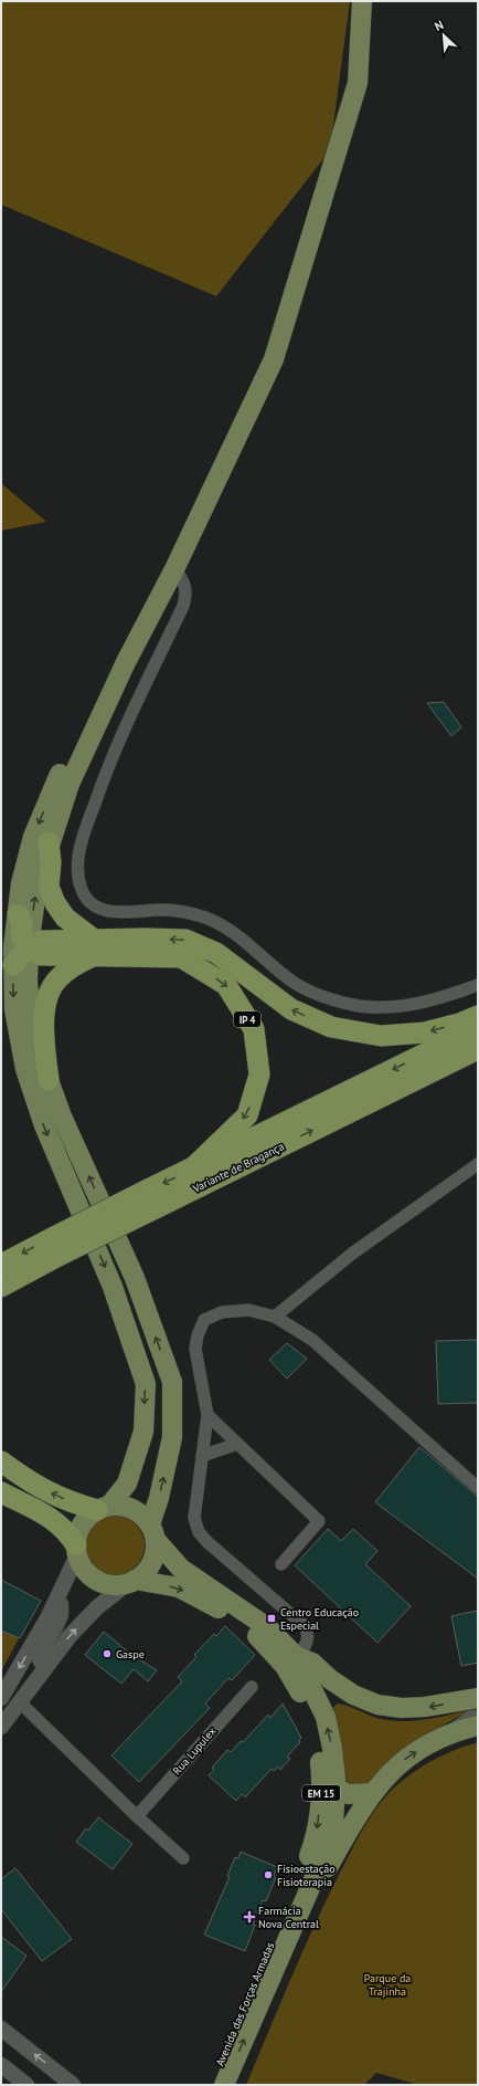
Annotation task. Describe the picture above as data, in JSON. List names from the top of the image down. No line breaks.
{"streets":{"highway":["IP 4","Variante de Bragança"],"main road":["EM 15","Avenida das Forças Armadas"],"street":["Rua Lupulex"]},"crossings":[["IP 4","Variante de Bragança"],["EM 15","Avenida das Forças Armadas"]],"parks":["Parque da Trajinha"],"places":{"transit":["Centro Educação Especial"],"other":["Gaspe","Fisioestação Fisioterapia"],"health":["Farmácia Nova Central"]},"north":"top left"}
